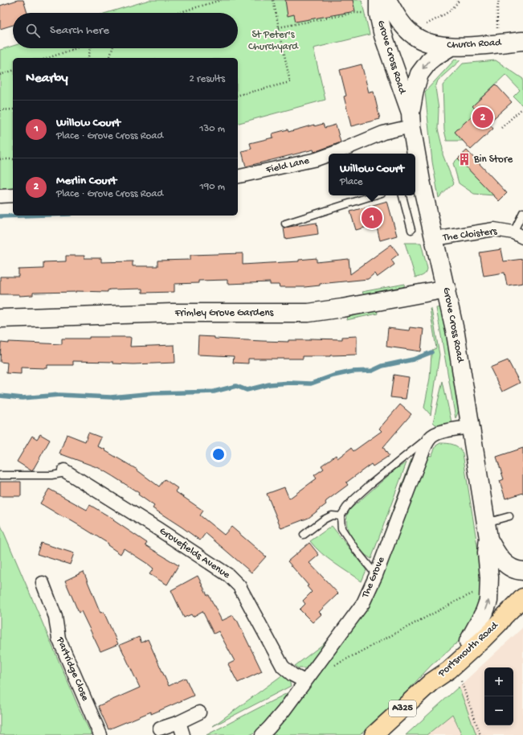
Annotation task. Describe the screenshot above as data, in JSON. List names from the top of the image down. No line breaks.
{"streets":{"main road":["Church Road","Grove Cross Road","Frimley Grove Gardens","Portsmouth Road","A325"],"street":["Field Lane","The Cloisters","Grovefields Avenue","The Grove","Partridge Close"]},"crossings":[["Church Road","Grove Cross Road"],["Grove Cross Road","Field Lane"],["Grove Cross Road","The Cloisters"],["Grove Cross Road","Frimley Grove Gardens"],["Grove Cross Road","Portsmouth Road"],["Grovefields Avenue","The Grove"]],"parks":["St Peter's Churchyard"],"places":{"building":["Bin Store"]},"page":{"search":"Search here","heading":["Nearby","2 results"],"list":[{"mark":"1","name":"Willow Court","note":"Place · Grove Cross Road","value":"130 m"},{"mark":"2","name":"Merlin Court","note":"Place · Grove Cross Road","value":"190 m"}],"pins":["2","1"],"popup":["Willow Court","Place"],"map_buttons":["+","−"]}}
